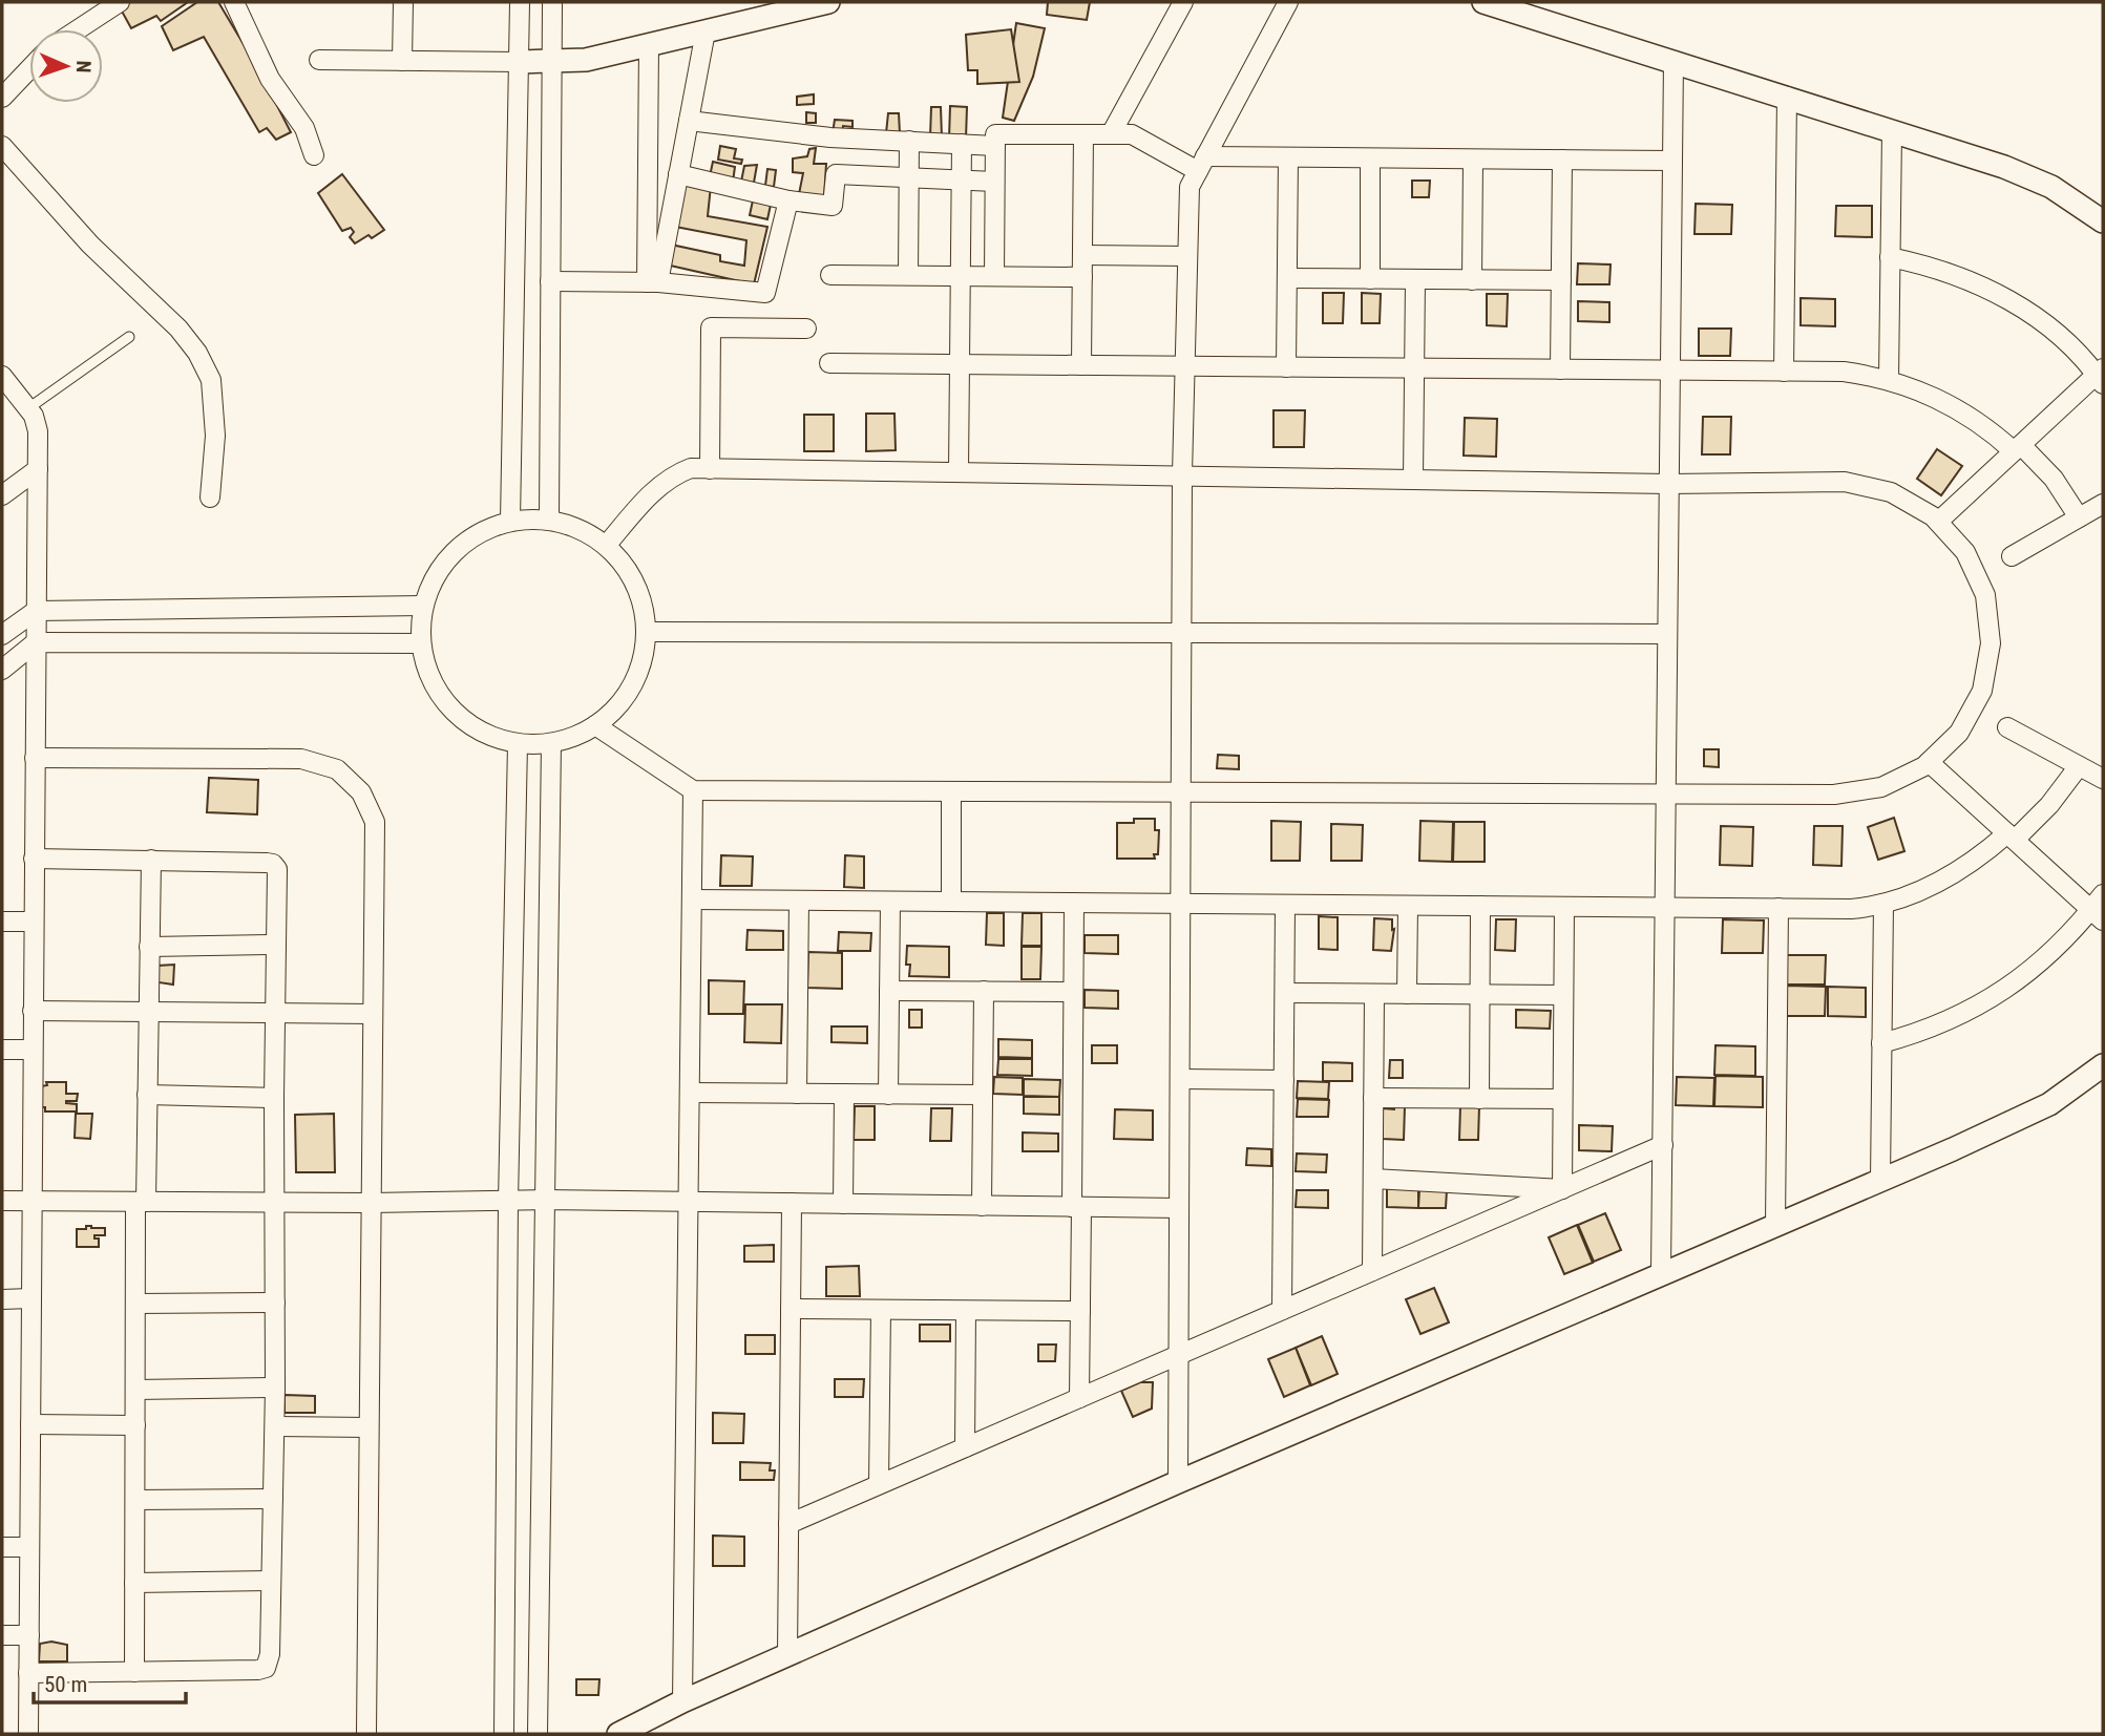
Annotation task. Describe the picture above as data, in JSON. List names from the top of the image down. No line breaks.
{"scale_bar":"50 m","north":"right"}
